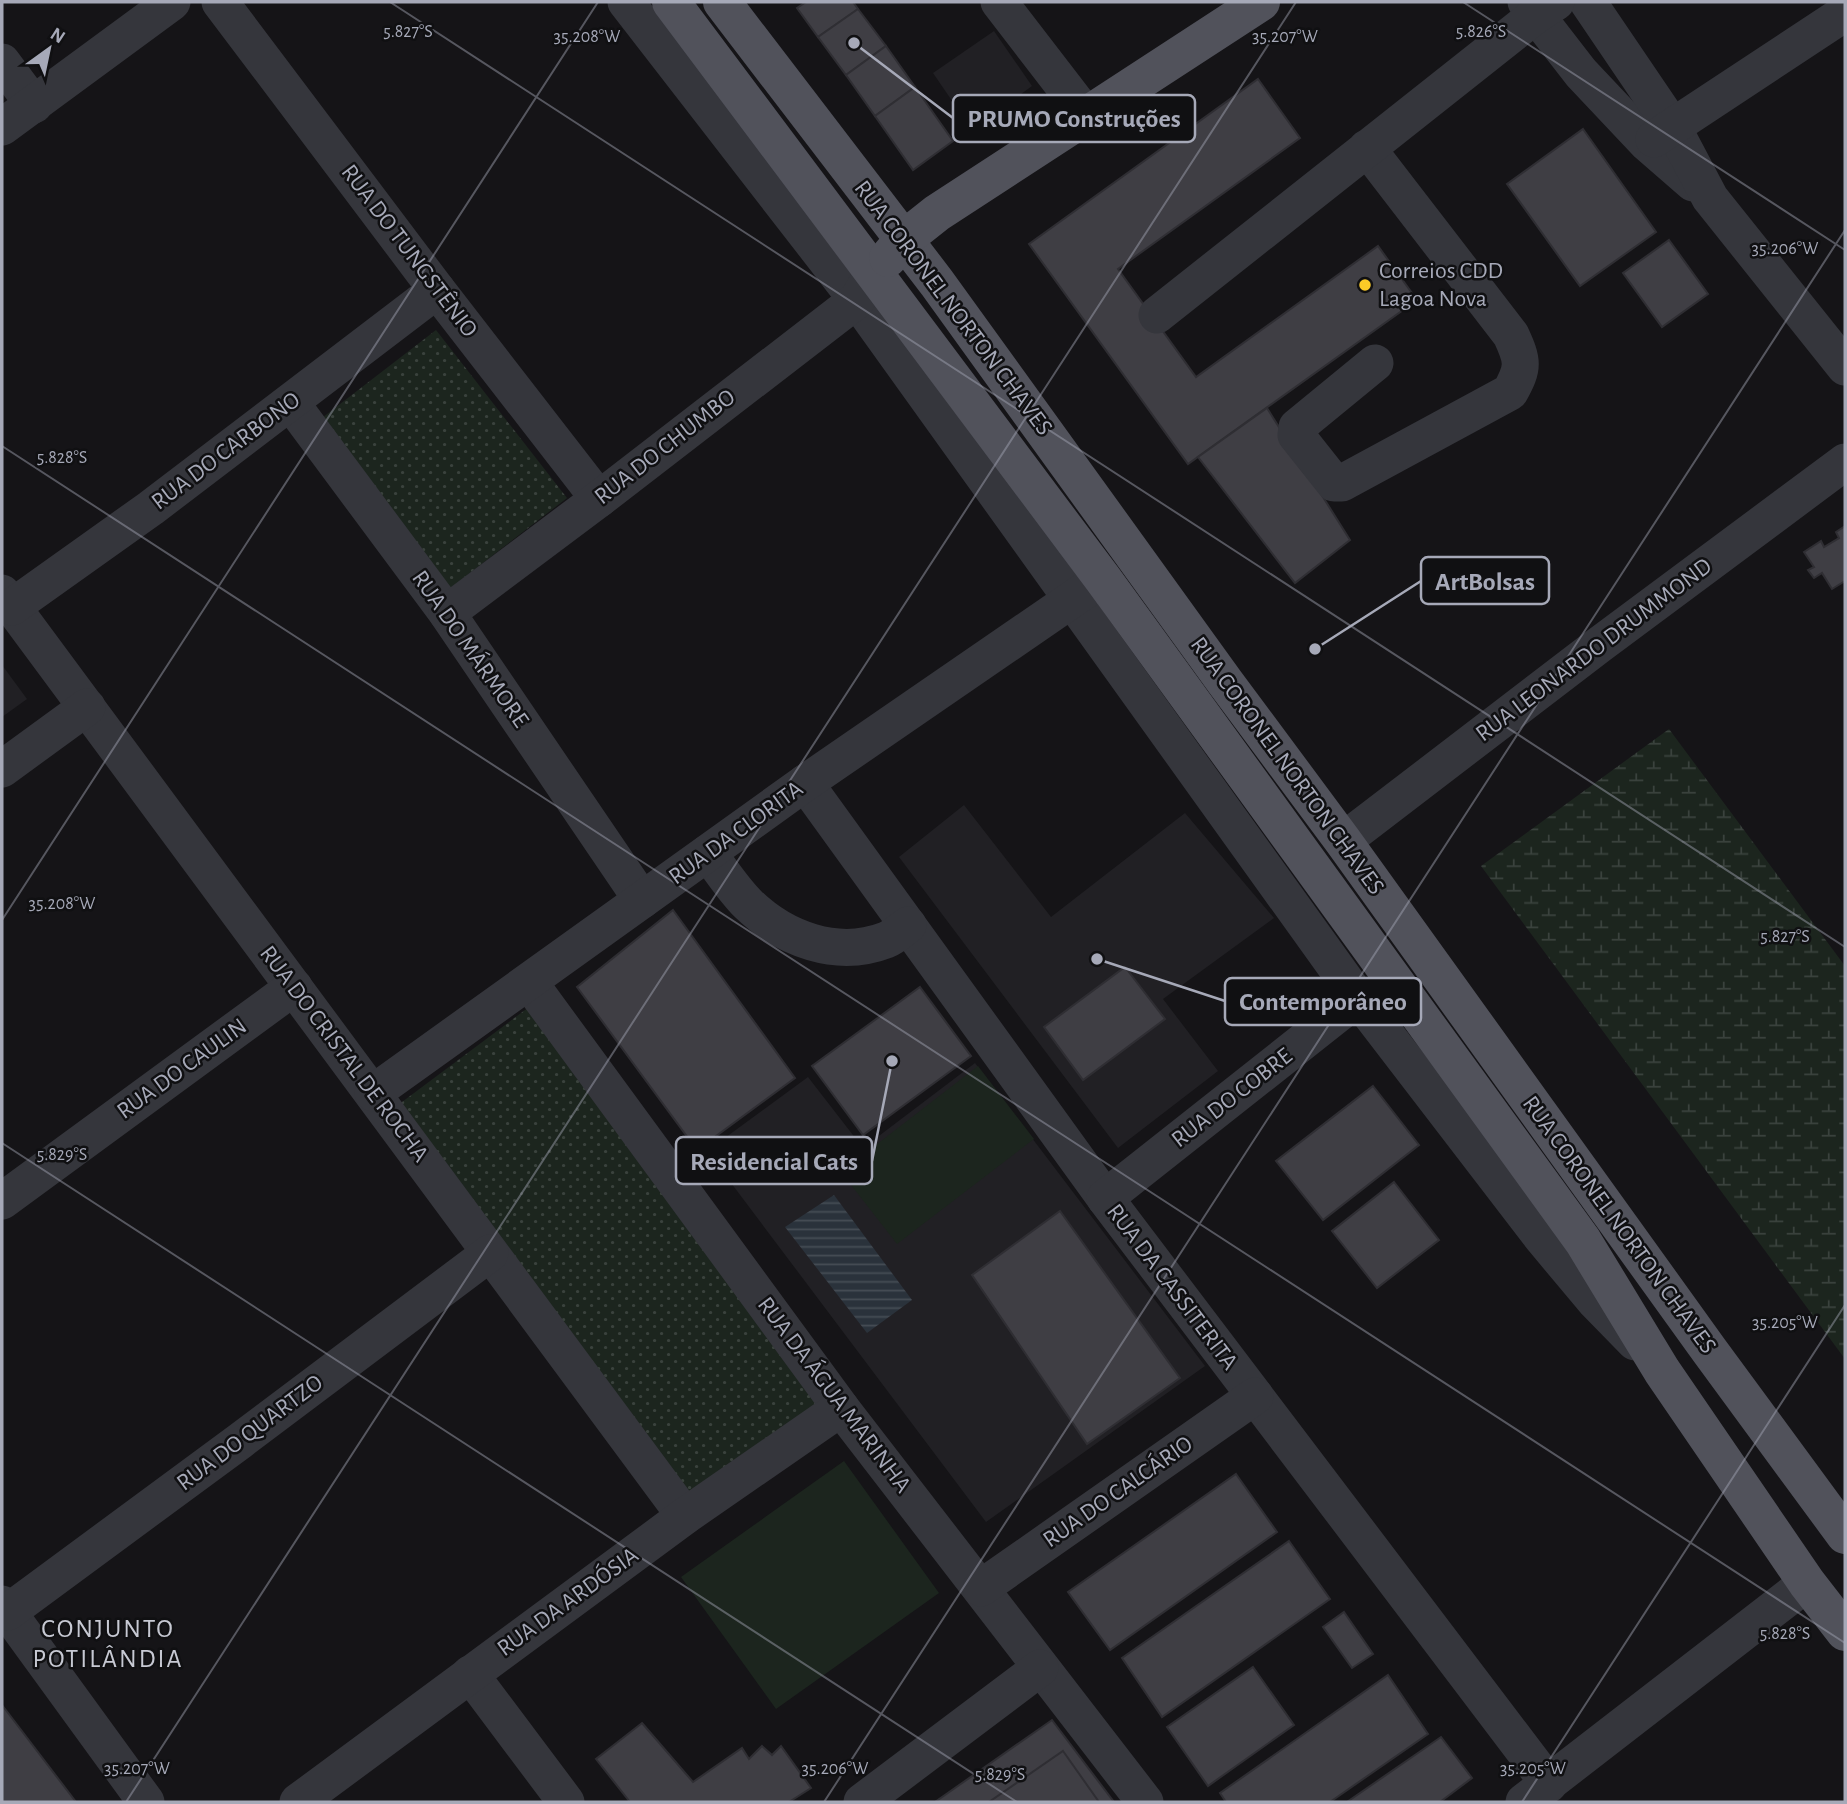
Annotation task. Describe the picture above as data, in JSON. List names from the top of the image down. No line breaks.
{"streets":{"main road":["RUA CORONEL NORTON CHAVES"],"street":["RUA DO TUNGSTÊNIO","RUA DO CHUMBO","RUA DO CARBONO","RUA DO MÁRMORE","RUA LEONARDO DRUMMOND","RUA DA CLORITA","RUA DO CRISTAL DE ROCHA","RUA DO CAULIN","RUA DO COBRE","RUA DA CASSITERITA","RUA DA ÁGUA MARINHA","RUA DO QUARTZO","RUA DO CALCÁRIO","RUA DA ARDÓSIA"]},"crossings":[["RUA DO TUNGSTÊNIO","RUA DO CHUMBO"],["RUA DO TUNGSTÊNIO","RUA DO CARBONO"],["RUA CORONEL NORTON CHAVES","RUA DO CHUMBO"],["RUA CORONEL NORTON CHAVES","RUA LEONARDO DRUMMOND"],["RUA CORONEL NORTON CHAVES","RUA DA CLORITA"],["RUA CORONEL NORTON CHAVES","RUA DO COBRE"],["RUA DO CHUMBO","RUA DO MÁRMORE"],["RUA DO CARBONO","RUA DO MÁRMORE"],["RUA DO CARBONO","RUA DO CRISTAL DE ROCHA"],["RUA DO MÁRMORE","RUA DA CLORITA"],["RUA DA CLORITA","RUA DO CRISTAL DE ROCHA"],["RUA DA CLORITA","RUA DA CASSITERITA"],["RUA DA CLORITA","RUA DA ÁGUA MARINHA"],["RUA DO CRISTAL DE ROCHA","RUA DO CAULIN"],["RUA DO CRISTAL DE ROCHA","RUA DO QUARTZO"],["RUA DO CRISTAL DE ROCHA","RUA DA ARDÓSIA"],["RUA DO COBRE","RUA DA CASSITERITA"],["RUA DA CASSITERITA","RUA DO CALCÁRIO"],["RUA DA ÁGUA MARINHA","RUA DO CALCÁRIO"],["RUA DA ÁGUA MARINHA","RUA DA ARDÓSIA"]],"districts":["CONJUNTO POTILÂNDIA"],"places":["PRUMO Construções","Correios CDD Lagoa Nova","ArtBolsas","Contemporâneo","Residencial Cats"],"north":"top right","coordinates":["5.827°S","5.826°S","35.208°W","35.207°W","35.206°W","5.828°S","5.829°S","35.205°W"]}
